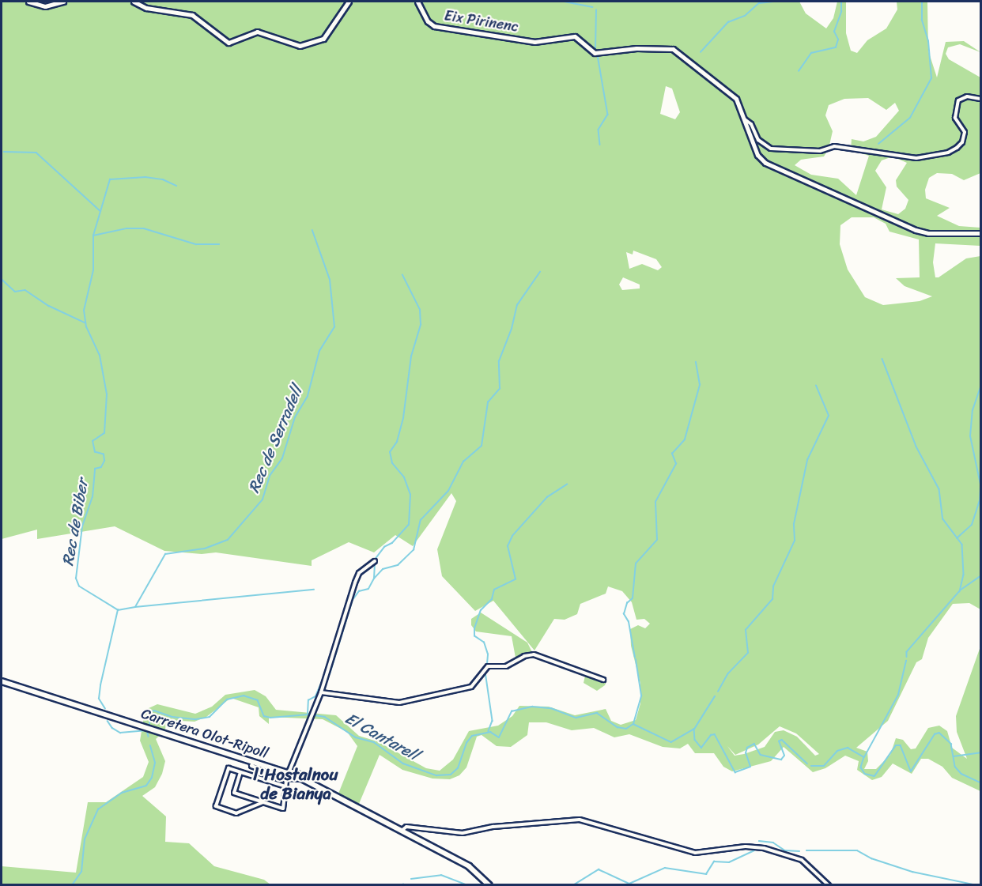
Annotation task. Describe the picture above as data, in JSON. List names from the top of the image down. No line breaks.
{"streets":{"main road":["Eix Pirinenc","Carretera Olot-Ripoll"]},"districts":["l'Hostalnou de Bianya"],"water":["Rec de Serradell","Rec de Biber","El Cantarell"]}
